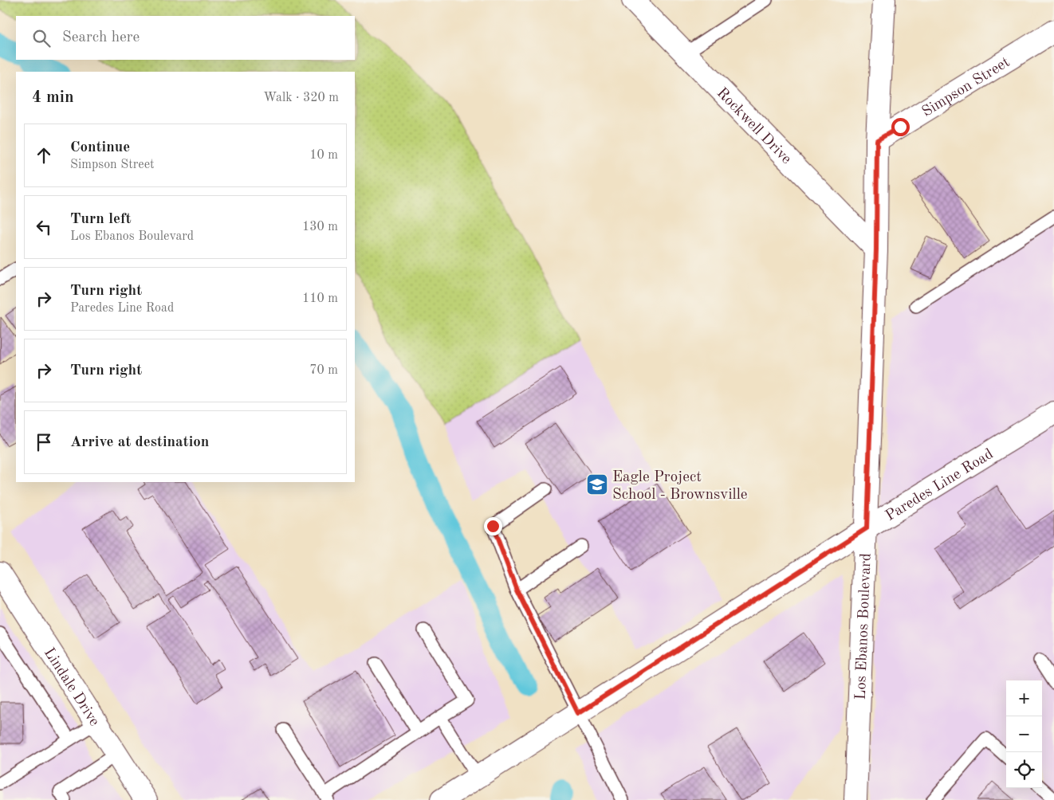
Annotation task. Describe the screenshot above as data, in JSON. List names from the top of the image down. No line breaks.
{"streets":{"street":["Simpson Street","Rockwell Drive","Paredes Line Road","Los Ebanos Boulevard","Lindale Drive"]},"crossings":[["Simpson Street","Los Ebanos Boulevard"],["Rockwell Drive","Los Ebanos Boulevard"],["Paredes Line Road","Los Ebanos Boulevard"]],"places":{"school or university":["Eagle Project School - Brownsville"]},"page":{"search":"Search here","heading":["4 min","Walk · 320 m"],"list":[["Continue","Simpson Street","10 m"],["Turn left","Los Ebanos Boulevard","130 m"],["Turn right","Paredes Line Road","110 m"],["Turn right","70 m"],"Arrive at destination"],"map_buttons":["+","−"]}}
